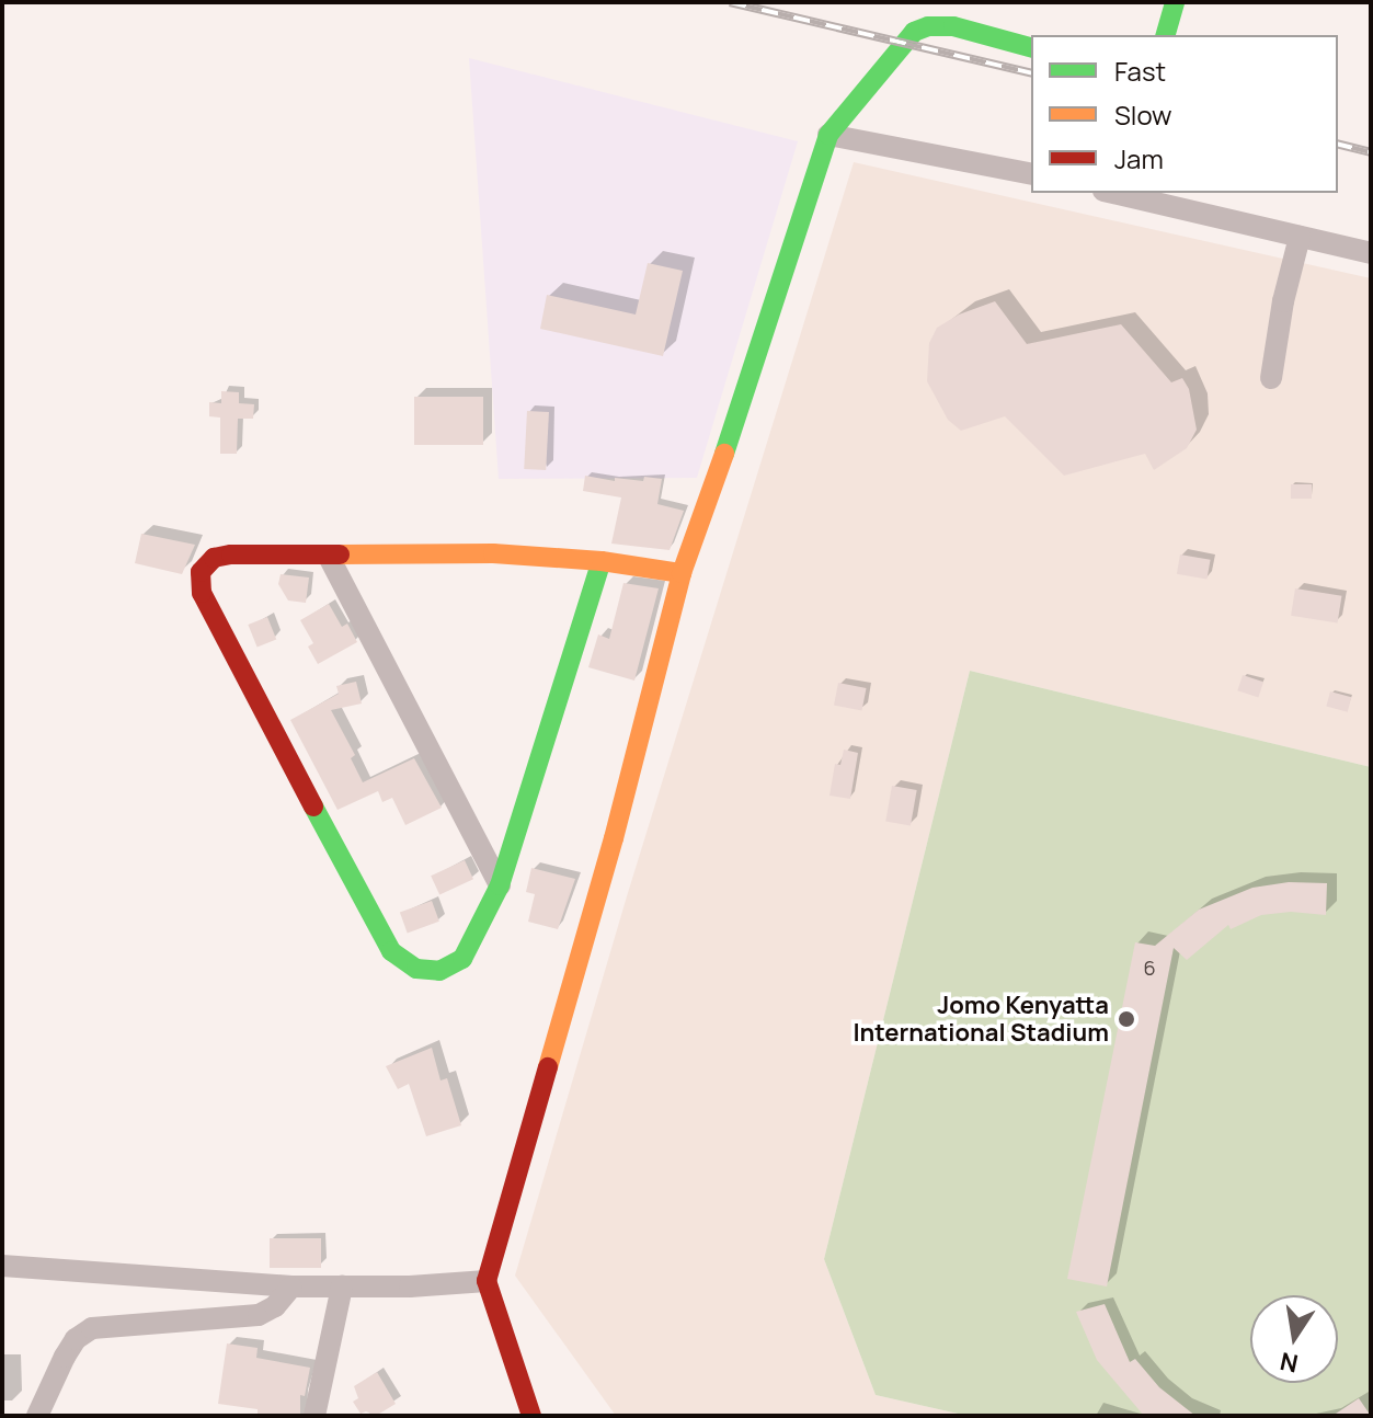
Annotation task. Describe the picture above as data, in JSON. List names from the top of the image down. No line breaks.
{"places":["Jomo Kenyatta International Stadium"],"house_numbers":["6"],"legend":["Fast","Slow","Jam"],"north":"bottom"}
